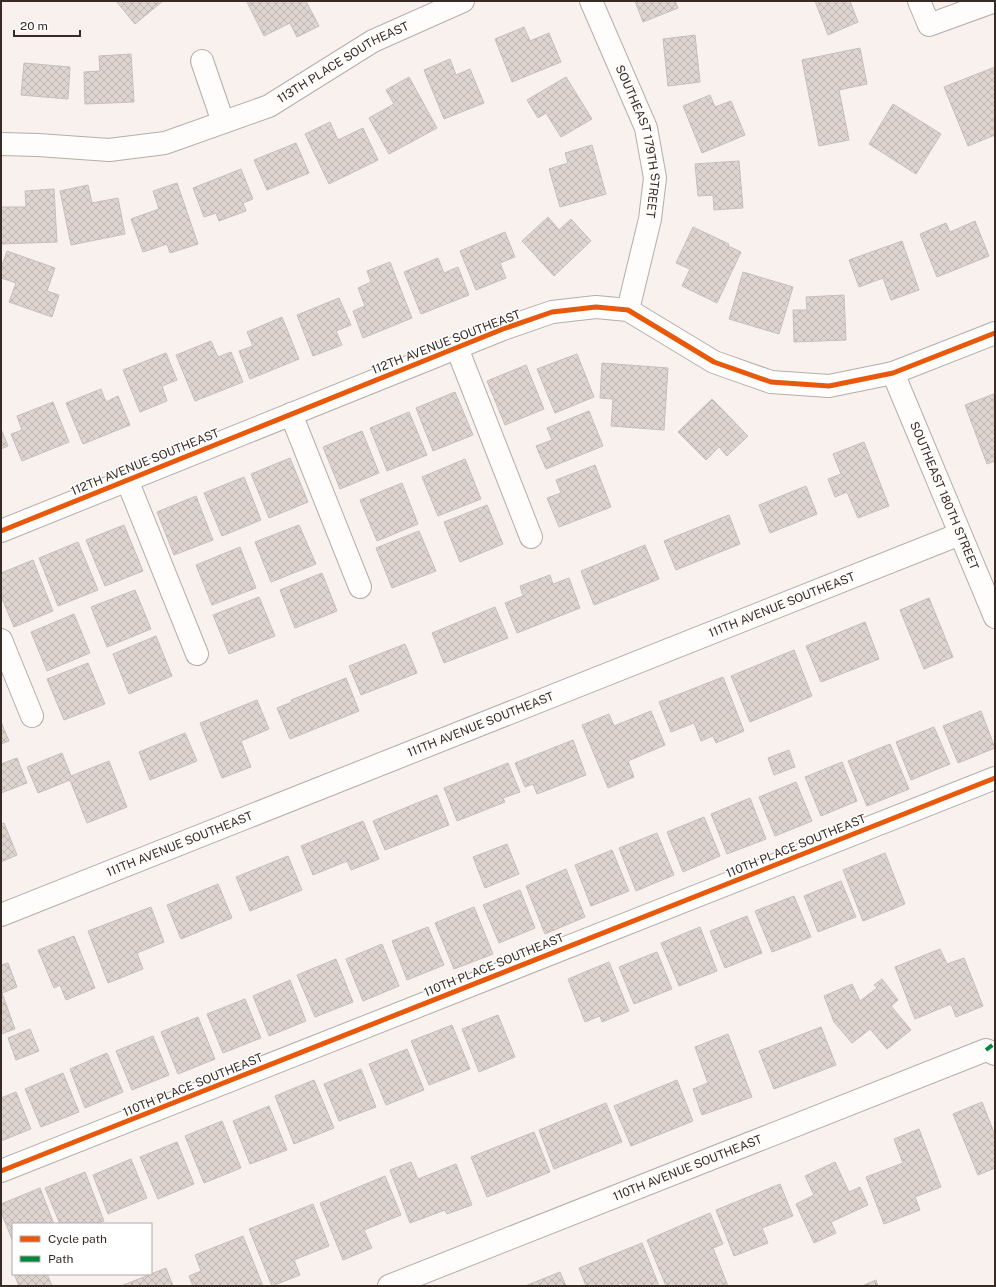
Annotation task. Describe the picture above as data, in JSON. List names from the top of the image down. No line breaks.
{"streets":{"street":["113TH PLACE SOUTHEAST","SOUTHEAST 179TH STREET","112TH AVENUE SOUTHEAST","SOUTHEAST 180TH STREET","111TH AVENUE SOUTHEAST","110TH PLACE SOUTHEAST","110TH AVENUE SOUTHEAST"]},"crossings":[["SOUTHEAST 179TH STREET","112TH AVENUE SOUTHEAST"],["112TH AVENUE SOUTHEAST","SOUTHEAST 180TH STREET"],["SOUTHEAST 180TH STREET","111TH AVENUE SOUTHEAST"]],"legend":["Cycle path","Path"],"scale_bar":"20 m"}
